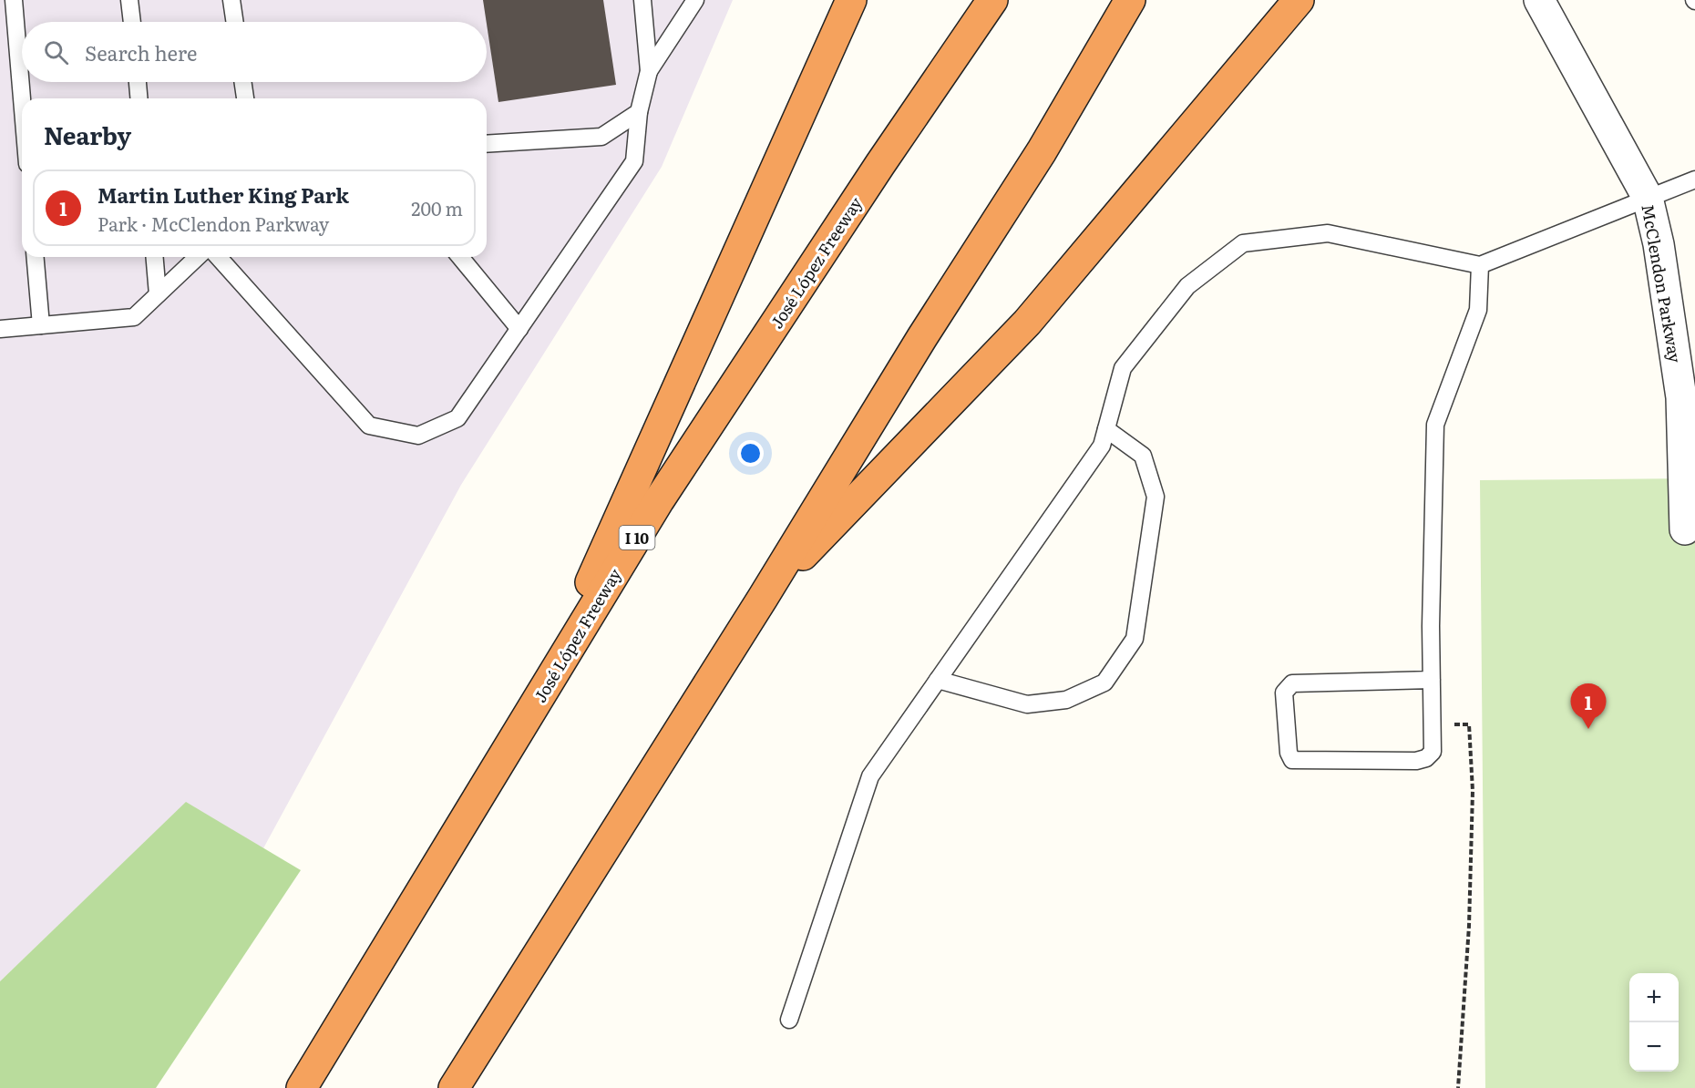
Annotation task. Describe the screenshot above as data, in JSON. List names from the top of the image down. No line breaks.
{"streets":{"highway":["José López Freeway","I 10"],"street":["McClendon Parkway"]},"page":{"search":"Search here","heading":"Nearby","list":[{"mark":"1","name":"Martin Luther King Park","note":"Park · McClendon Parkway","value":"200 m"}],"pins":"1","map_buttons":["+","−"]}}
